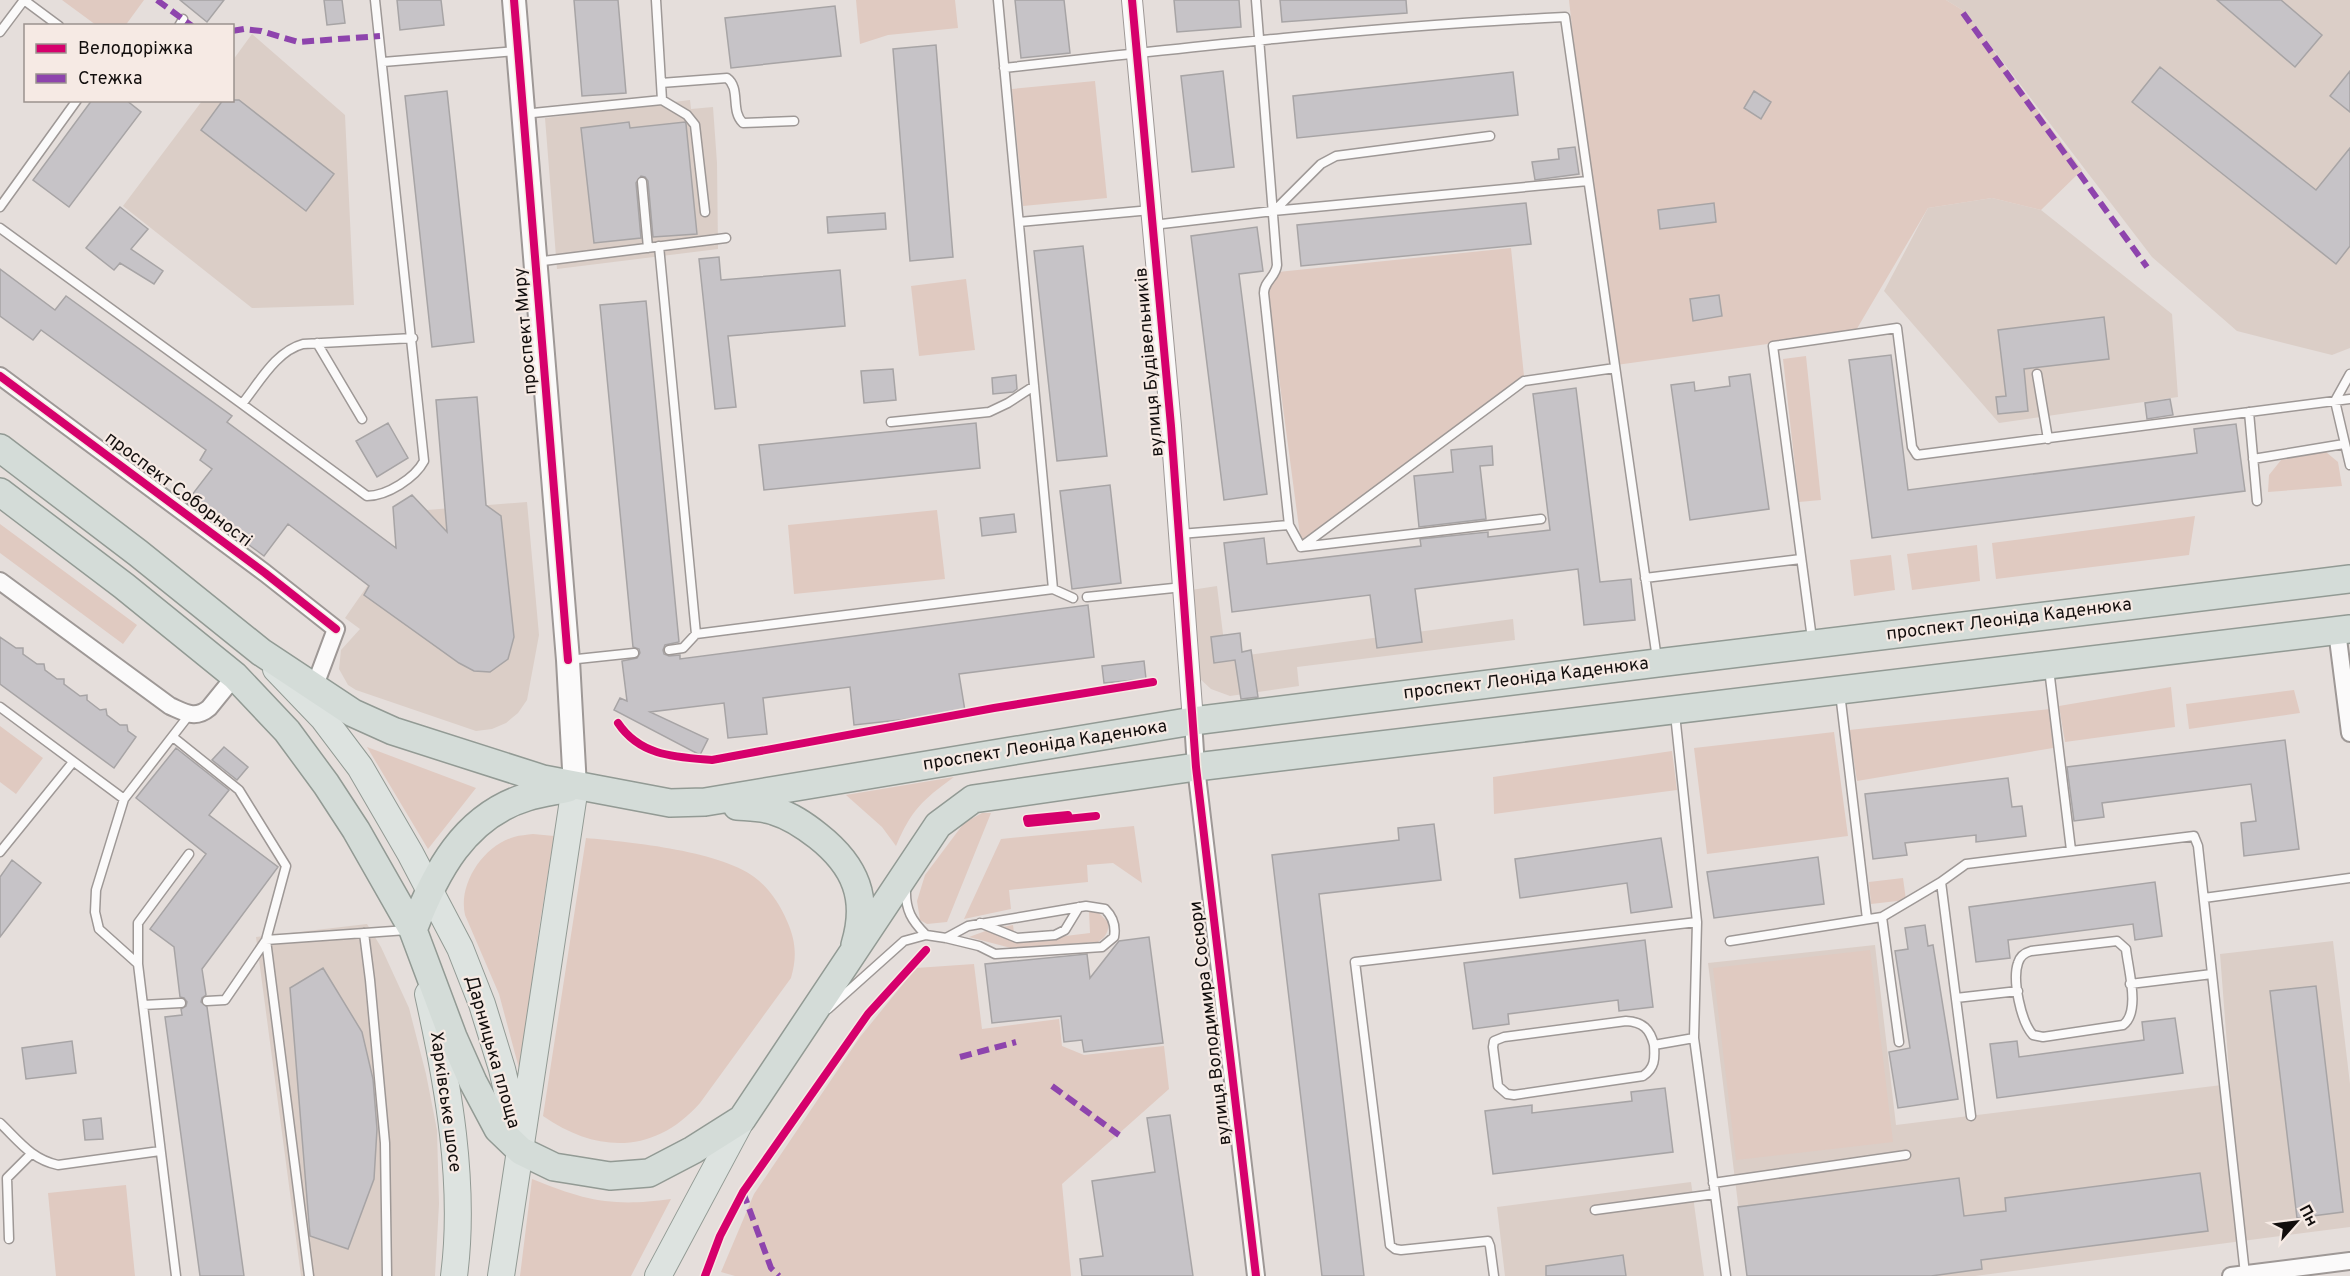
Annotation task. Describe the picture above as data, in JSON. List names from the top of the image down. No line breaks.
{"streets":{"highway":["проспект Леоніда Каденюка","Дарницька площа"],"main road":["проспект Миру","Харківське шосе"],"street":["вулиця Будівельників","проспект Соборності","вулиця Володимира Сосюри"]},"crossings":[["вулиця Будівельників","проспект Леоніда Каденюка"],["вулиця Будівельників","вулиця Володимира Сосюри"],["проспект Леоніда Каденюка","вулиця Володимира Сосюри"],["Дарницька площа","Харківське шосе"]],"legend":["Велодоріжка","Стежка"],"north":"top right"}
